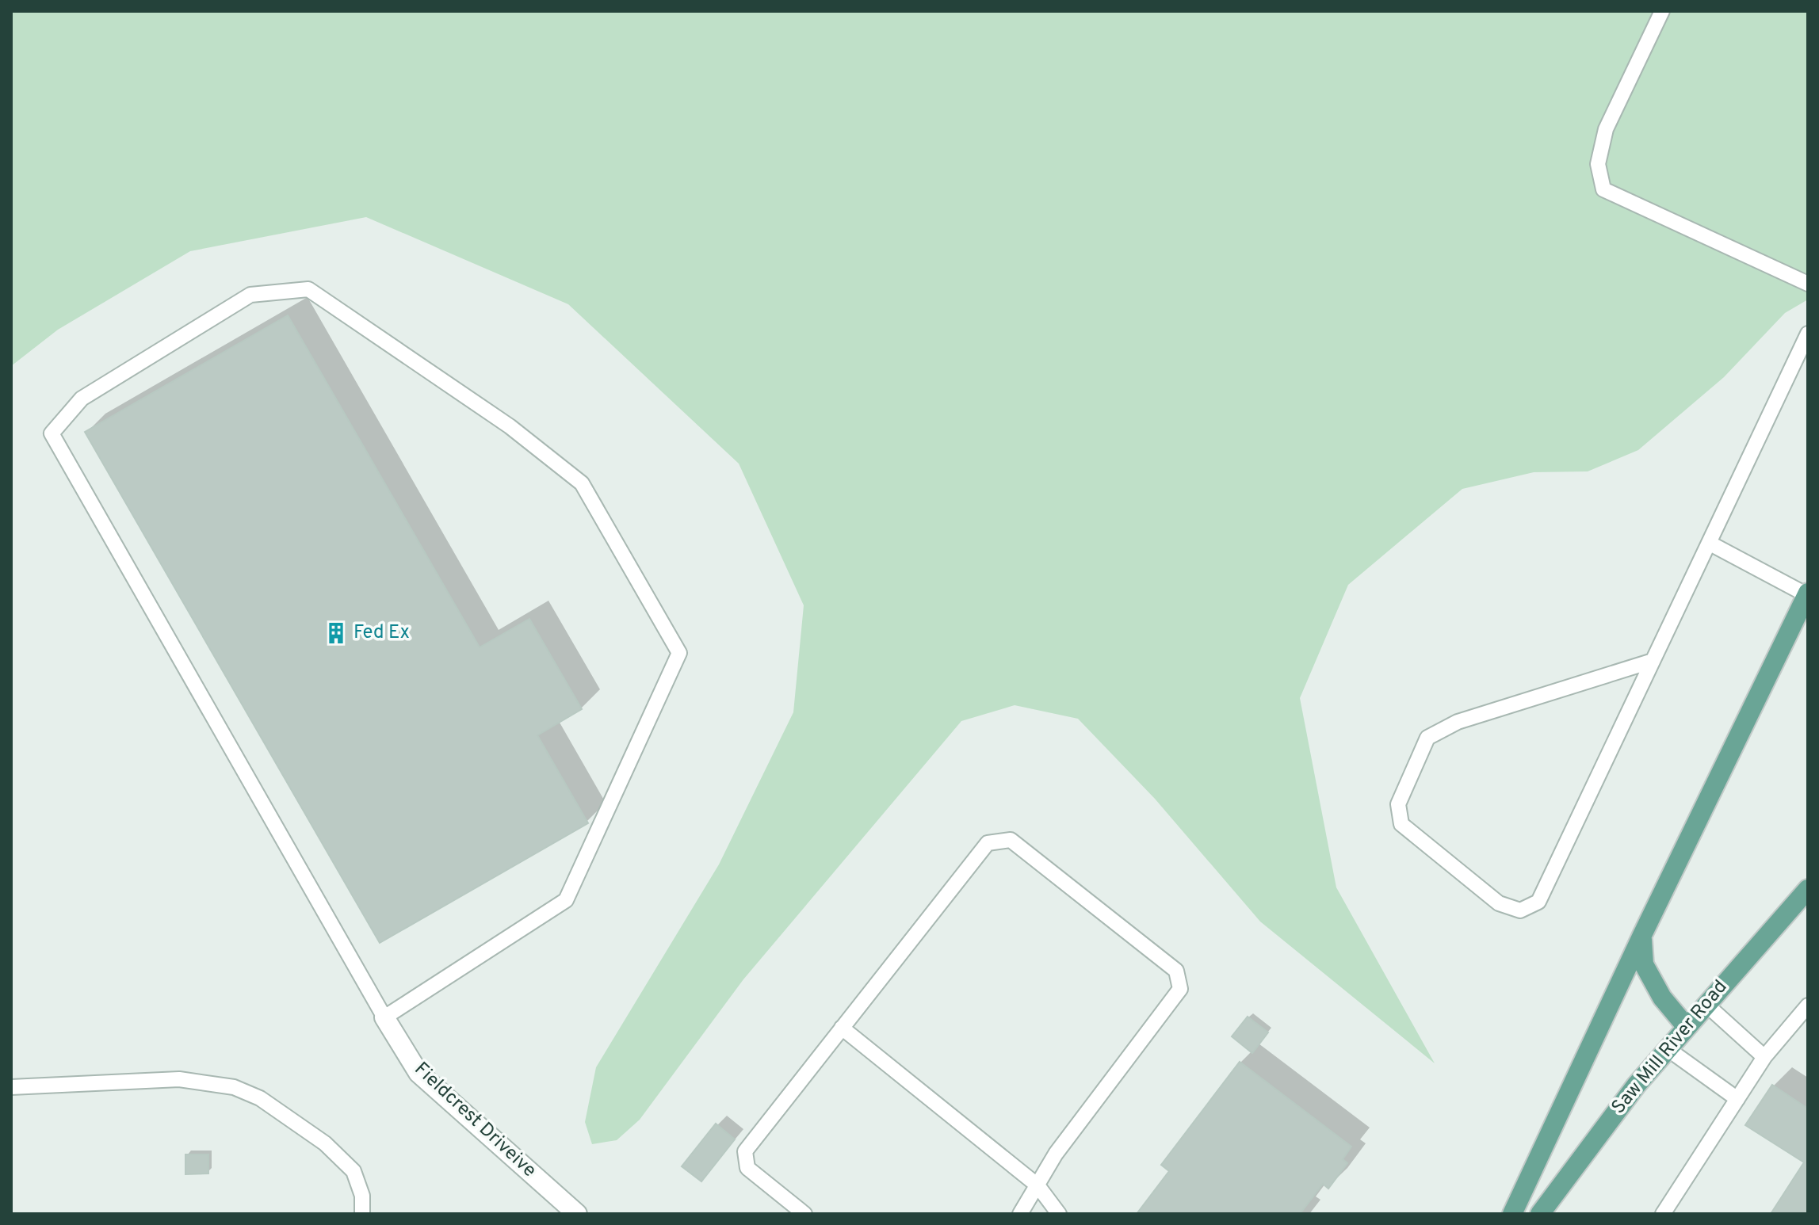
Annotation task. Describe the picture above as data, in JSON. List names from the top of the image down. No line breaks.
{"streets":{"main road":["Saw Mill River Road"],"street":["Fieldcrest Driveive"]},"places":{"building":["Fed Ex"]}}
